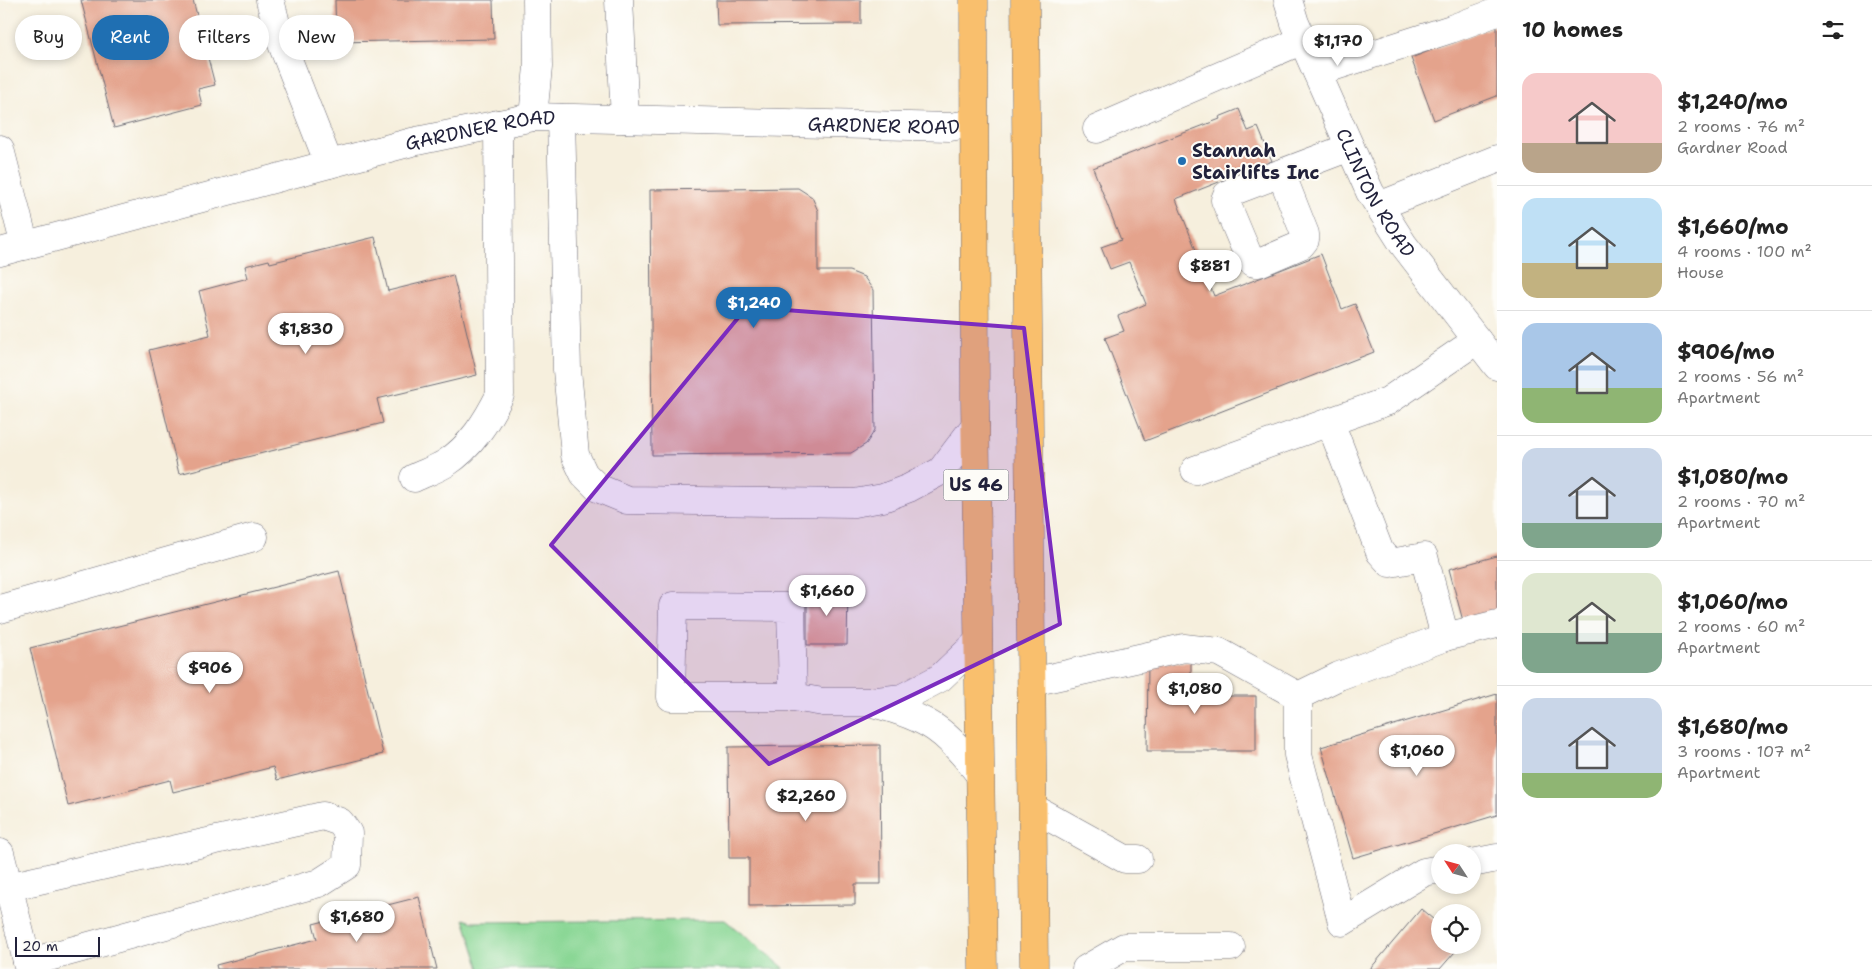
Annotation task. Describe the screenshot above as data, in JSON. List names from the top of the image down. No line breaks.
{"streets":{"highway":["US 46"],"street":["GARDNER ROAD","CLINTON ROAD"]},"crossings":[["GARDNER ROAD","US 46"]],"places":["Stannah Stairlifts Inc"],"scale_bar":"20 m","north":"top left","page":{"heading":"10 homes","chip":["Buy","Rent","Filters","New"],"price":["$1,170","$881","$1,240","$1,830","$1,660","$906","$1,080","$1,060","$2,260","$1,680"],"list":[{"name":"$1,240/mo","note":"2 rooms · 76 m² · Gardner Road"},{"name":"$1,660/mo","note":"4 rooms · 100 m² · House"},{"name":"$906/mo","note":"2 rooms · 56 m² · Apartment"},{"name":"$1,080/mo","note":"2 rooms · 70 m² · Apartment"},{"name":"$1,060/mo","note":"2 rooms · 60 m² · Apartment"},{"name":"$1,680/mo","note":"3 rooms · 107 m² · Apartment"}],"scale":"20 m"}}
